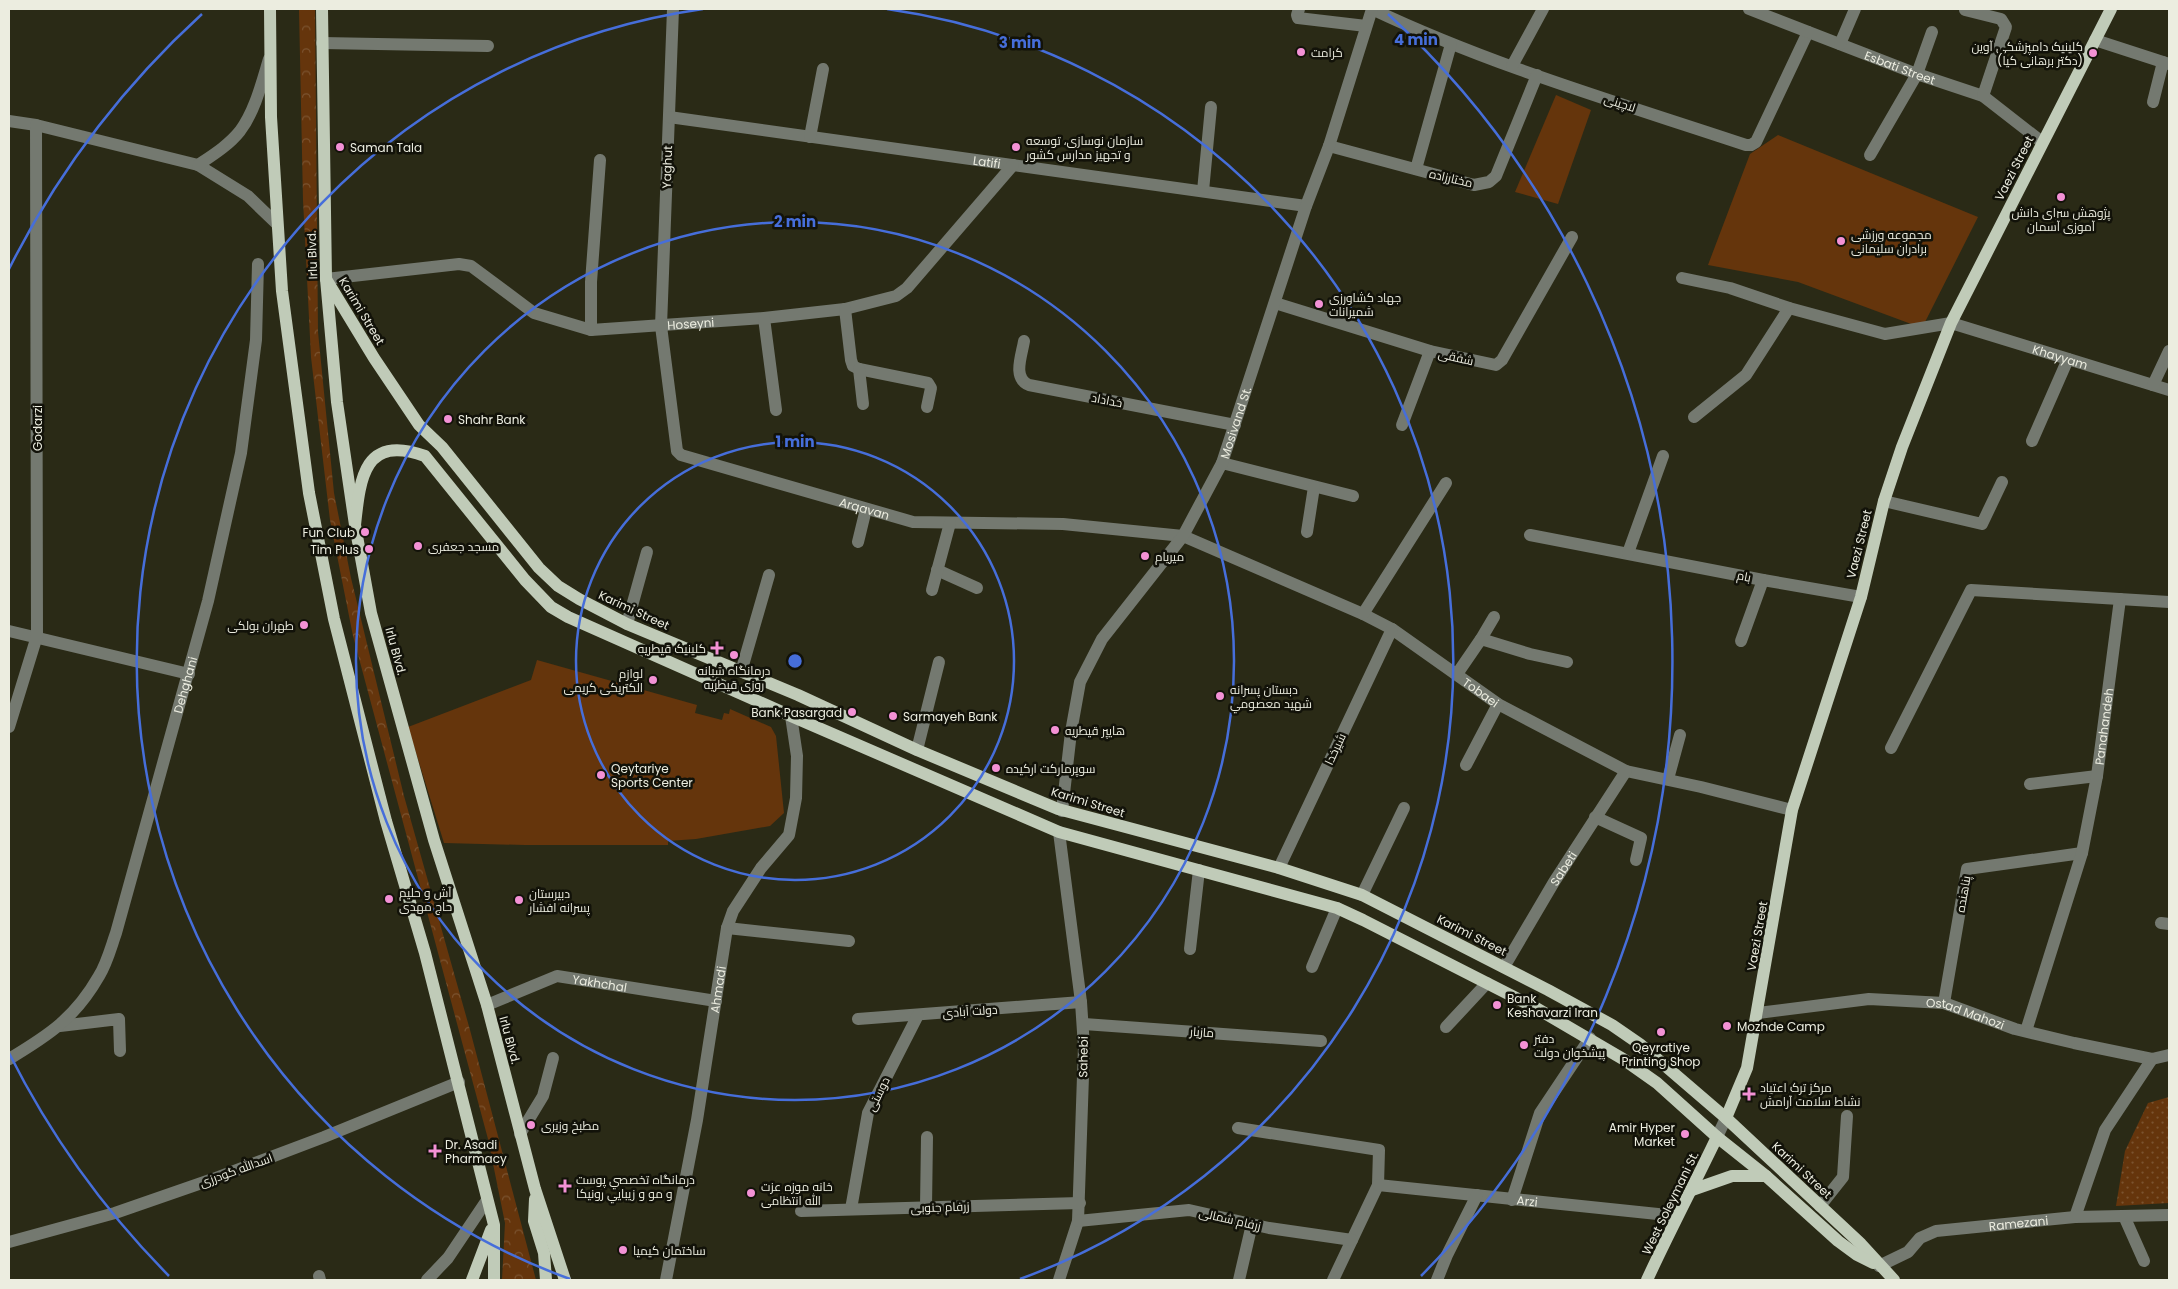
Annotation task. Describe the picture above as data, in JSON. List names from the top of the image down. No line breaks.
{"streets":{"main road":["Vaezi Street","Irlu Blvd.","Karimi Street","West Soleymani St."],"street":["Esbati Street","لاچینی","Latifi","Yaghut","مختارزاده","Hoseyni","شفقی","Khayyam","خداداد","Mosivand St.","Godarzi","Arqavan","بام","Dehghani","Tobaei","Panahandeh","شیرخدا","Sabeti","پناهنده","Yakhchal","Ahmadi","دولت آبادی","Ostad Mahozi","مازیار","Sahebi","دوستی","اسدالله گودرزی","Arzi","زرفام جنوبی","زرفام شمالی","Ramezani"]},"crossings":[["Esbati Street","لاچینی"],["Esbati Street","Vaezi Street"],["لاچینی","مختارزاده"],["لاچینی","Mosivand St."],["Latifi","Yaghut"],["Latifi","Hoseyni"],["Latifi","Mosivand St."],["Yaghut","Hoseyni"],["Yaghut","Arqavan"],["Vaezi Street","Karimi Street"],["Vaezi Street","Khayyam"],["Vaezi Street","بام"],["Vaezi Street","Tobaei"],["Vaezi Street","Ostad Mahozi"],["مختارزاده","Mosivand St."],["Irlu Blvd.","Karimi Street"],["Irlu Blvd.","Hoseyni"],["Irlu Blvd.","Yakhchal"],["Karimi Street","Hoseyni"],["Karimi Street","Mosivand St."],["Karimi Street","شیرخدا"],["Karimi Street","Sabeti"],["Karimi Street","Ahmadi"],["Karimi Street","Sahebi"],["Karimi Street","West Soleymani St."],["Karimi Street","Ramezani"],["Hoseyni","Arqavan"],["شفقی","Mosivand St."],["خداداد","Mosivand St."],["Mosivand St.","Arqavan"],["Mosivand St.","Tobaei"],["Arqavan","Tobaei"],["Tobaei","شیرخدا"],["Tobaei","Sabeti"],["Panahandeh","پناهنده"],["Panahandeh","Ostad Mahozi"],["پناهنده","Ostad Mahozi"],["Yakhchal","Ahmadi"],["دولت آبادی","Sahebi"],["دولت آبادی","دوستی"],["مازیار","Sahebi"],["Sahebi","زرفام جنوبی"],["Sahebi","زرفام شمالی"],["دوستی","زرفام جنوبی"],["Arzi","West Soleymani St."]],"places":{"other":["کرامت","کلینیک دامپزشکی آوین (دکتر برهانی کیا)","Saman Tala","سازمان نوسازی، توسعه و تجهیز مدارس کشور","پژوهش سرای دانش آموزی آسمان","مجموعه ورزشی برادران سلیمانی","جهاد کشاورزی شمیرانات","Shahr Bank","Fun Club","مسجد جعفری","Tim Plus","میریام","طهران بولکی","درمانگاه شبانه روزی قیطریه","لوازم الکتریکی کریمی","دبستان پسرانه شهيد معصومي","Bank Pasargad","Sarmayeh Bank","هایپر قیطریه","سوپرمارکت ارکیده","Qeytariye Sports Center","آش و حلیم حاج مهدی","دبیرستان پسرانه افشار","Bank Keshavarzi Iran","Mozhde Camp","Qeyratiye Printing Shop","دفتر پیشخوان دولت","مطبخ وزیری","Amir Hyper Market","خانه موزه عزت الله انتظامی","ساختمان کیمیا"],"health":["کلینیک قیطریه","مرکز ترک اعتیاد نشاط سلامت آرامش","Dr. Asadi Pharmacy","درمانگاه تخصصي پوست و مو و زيبايي رونيكا"]},"rings":["4 min","3 min","2 min","1 min"]}
